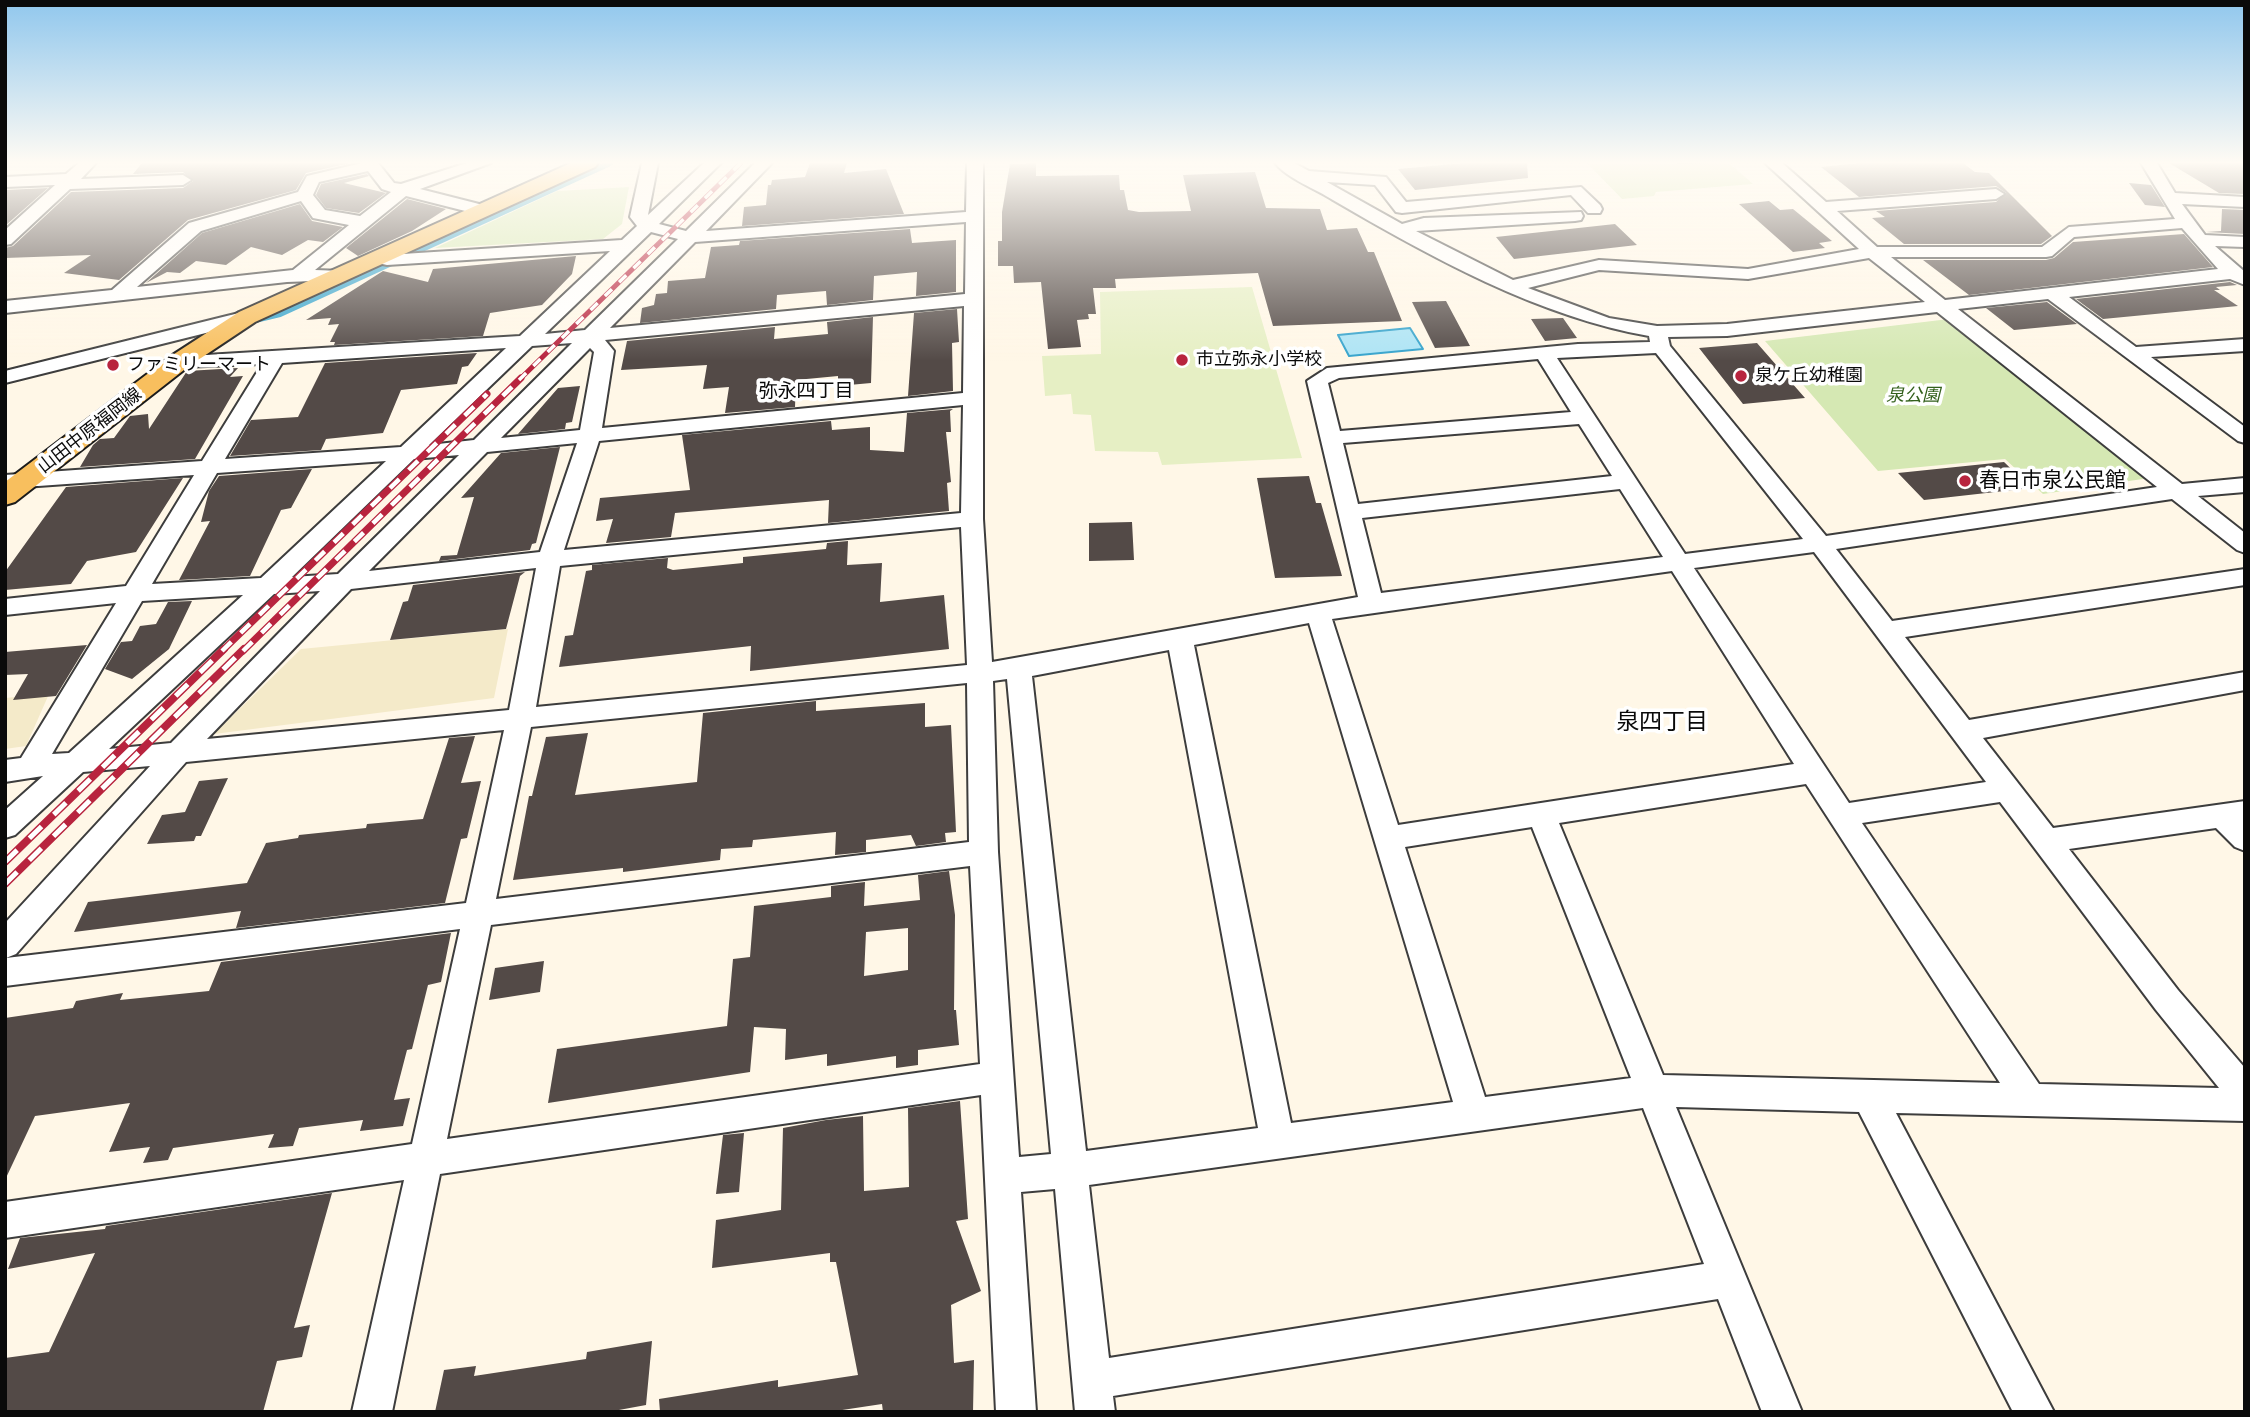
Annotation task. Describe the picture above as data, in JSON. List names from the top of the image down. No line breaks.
{"streets":{"main road":["山田中原福岡線"]},"districts":["弥永四丁目","泉四丁目"],"parks":["泉公園"],"places":["市立弥永小学校","ファミリーマート","泉ケ丘幼稚園","春日市泉公民館"]}
